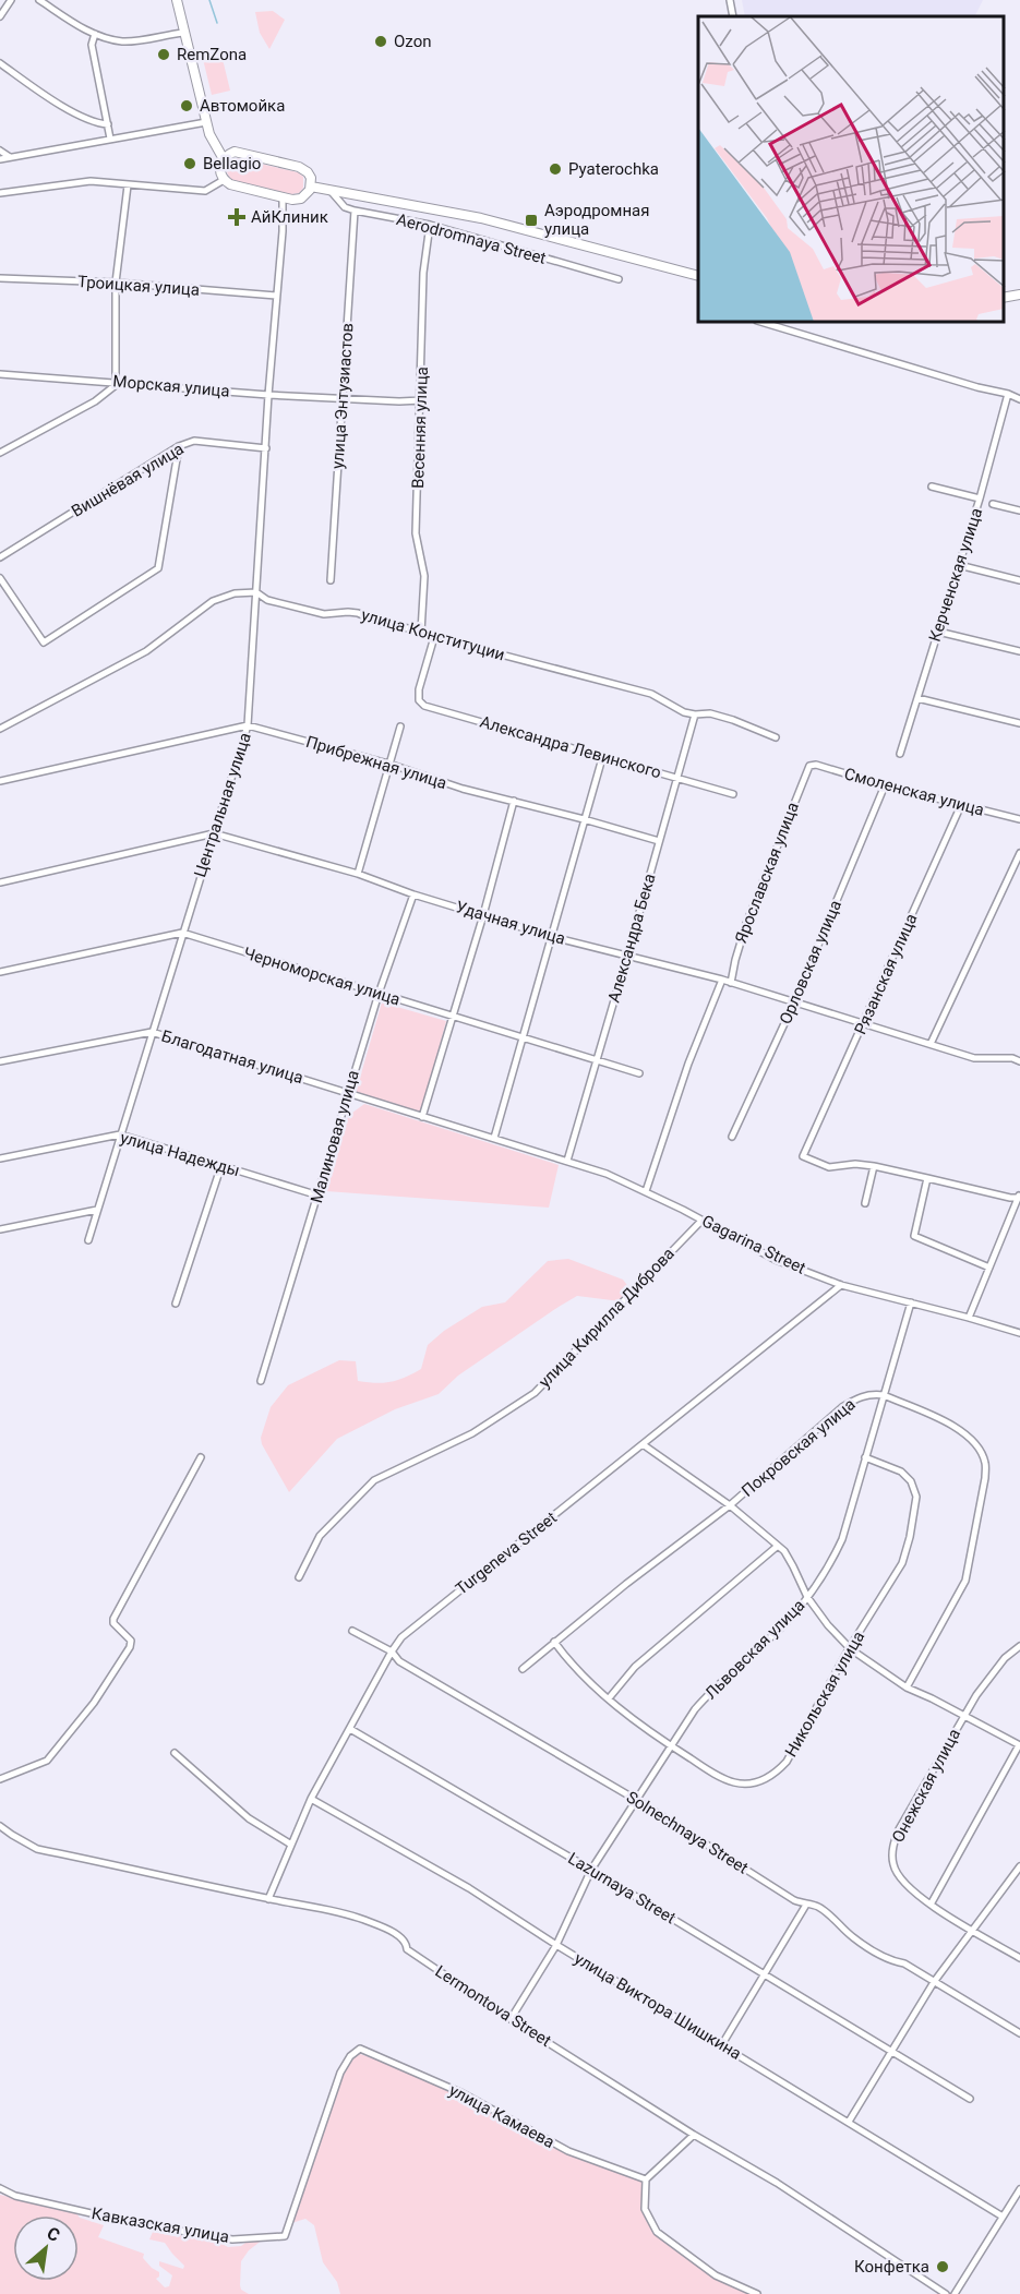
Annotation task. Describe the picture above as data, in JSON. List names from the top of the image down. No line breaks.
{"streets":{"street":["Aerodromnaya Street","Троицкая улица","Морская улица","улица Энтузиастов","Весенняя улица","Вишнёвая улица","Керченская улица","улица Конституции","Александра Левинского","Прибрежная улица","Смоленская улица","Центральная улица","Ярославская улица","Удачная улица","Александра Бека","Орловская улица","Рязанская улица","Черноморская улица","Благодатная улица","Малиновая улица","улица Надежды","Gagarina Street","улица Кирилла Диброва","Покровская улица","Turgeneva Street","Львовская улица","Никольская улица","Онежская улица","Solnechnaya Street","Lazurnaya Street","Lermontova Street","улица Виктора Шишкина","улица Камаева","Кавказская улица"]},"crossings":[["Aerodromnaya Street","улица Энтузиастов"],["Aerodromnaya Street","Весенняя улица"],["Троицкая улица","Центральная улица"],["Морская улица","улица Энтузиастов"],["Морская улица","Весенняя улица"],["Морская улица","Центральная улица"],["Весенняя улица","улица Конституции"],["Вишнёвая улица","Центральная улица"],["улица Конституции","Александра Левинского"],["улица Конституции","Центральная улица"],["улица Конституции","Александра Бека"],["Александра Левинского","Александра Бека"],["Прибрежная улица","Центральная улица"],["Прибрежная улица","Александра Бека"],["Смоленская улица","Ярославская улица"],["Смоленская улица","Орловская улица"],["Смоленская улица","Рязанская улица"],["Центральная улица","Удачная улица"],["Центральная улица","Черноморская улица"],["Центральная улица","Благодатная улица"],["Центральная улица","улица Надежды"],["Ярославская улица","Удачная улица"],["Удачная улица","Александра Бека"],["Удачная улица","Орловская улица"],["Удачная улица","Рязанская улица"],["Удачная улица","Малиновая улица"],["Александра Бека","Черноморская улица"],["Александра Бека","Gagarina Street"],["Черноморская улица","Малиновая улица"],["Благодатная улица","Малиновая улица"],["Благодатная улица","Gagarina Street"],["Малиновая улица","улица Надежды"],["Gagarina Street","улица Кирилла Диброва"],["Gagarina Street","Turgeneva Street"],["Gagarina Street","Львовская улица"],["Покровская улица","Львовская улица"],["Покровская улица","Никольская улица"],["Turgeneva Street","Solnechnaya Street"],["Turgeneva Street","Lazurnaya Street"],["Turgeneva Street","Lermontova Street"],["Turgeneva Street","улица Виктора Шишкина"],["Львовская улица","Никольская улица"],["Львовская улица","Solnechnaya Street"],["Львовская улица","Lazurnaya Street"],["Львовская улица","Lermontova Street"],["Львовская улица","улица Виктора Шишкина"],["улица Камаева","Кавказская улица"]],"places":{"other":["Ozon","RemZona","Автомойка","Bellagio","Pyaterochka","Конфетка"],"health":["АйКлиник"],"transit":["Аэродромная улица"]},"north":"top right"}
